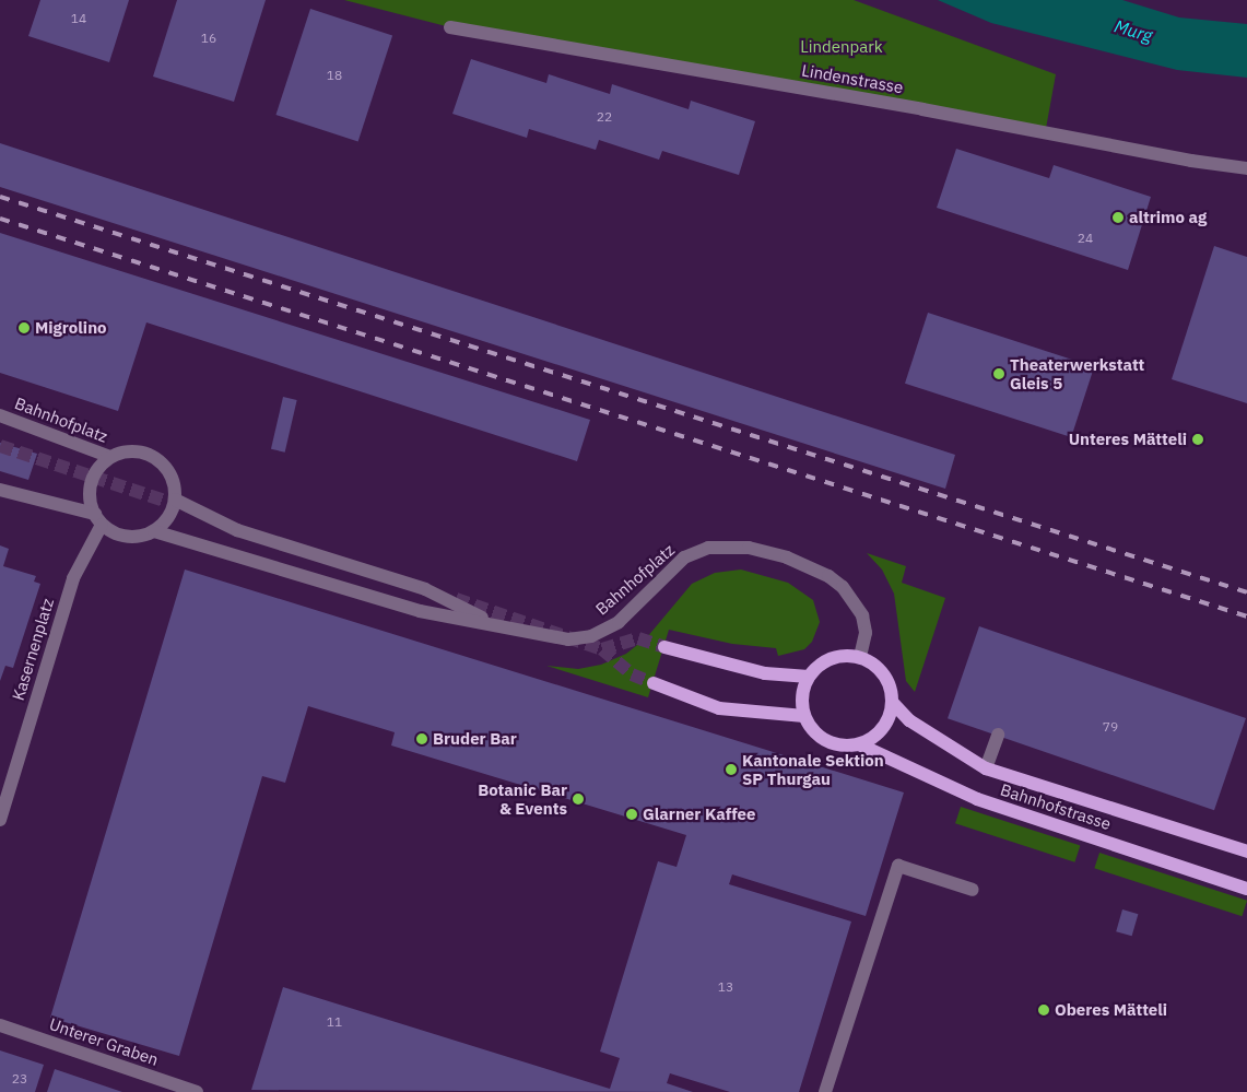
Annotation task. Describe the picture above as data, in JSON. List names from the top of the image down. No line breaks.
{"streets":{"main road":["Bahnhofstrasse"],"street":["Lindenstrasse","Bahnhofplatz","Kasernenplatz","Unterer Graben"]},"crossings":[["Bahnhofplatz","Kasernenplatz"],["Bahnhofplatz","Bahnhofstrasse"]],"water":["Murg"],"parks":["Lindenpark"],"places":["altrimo ag","Migrolino","Theaterwerkstatt Gleis 5","Unteres Mätteli","Bruder Bar","Kantonale Sektion SP Thurgau","Botanic Bar & Events","Glarner Kaffee","Oberes Mätteli"],"house_numbers":["14","16","18","22","24","79","13","11","23"]}
